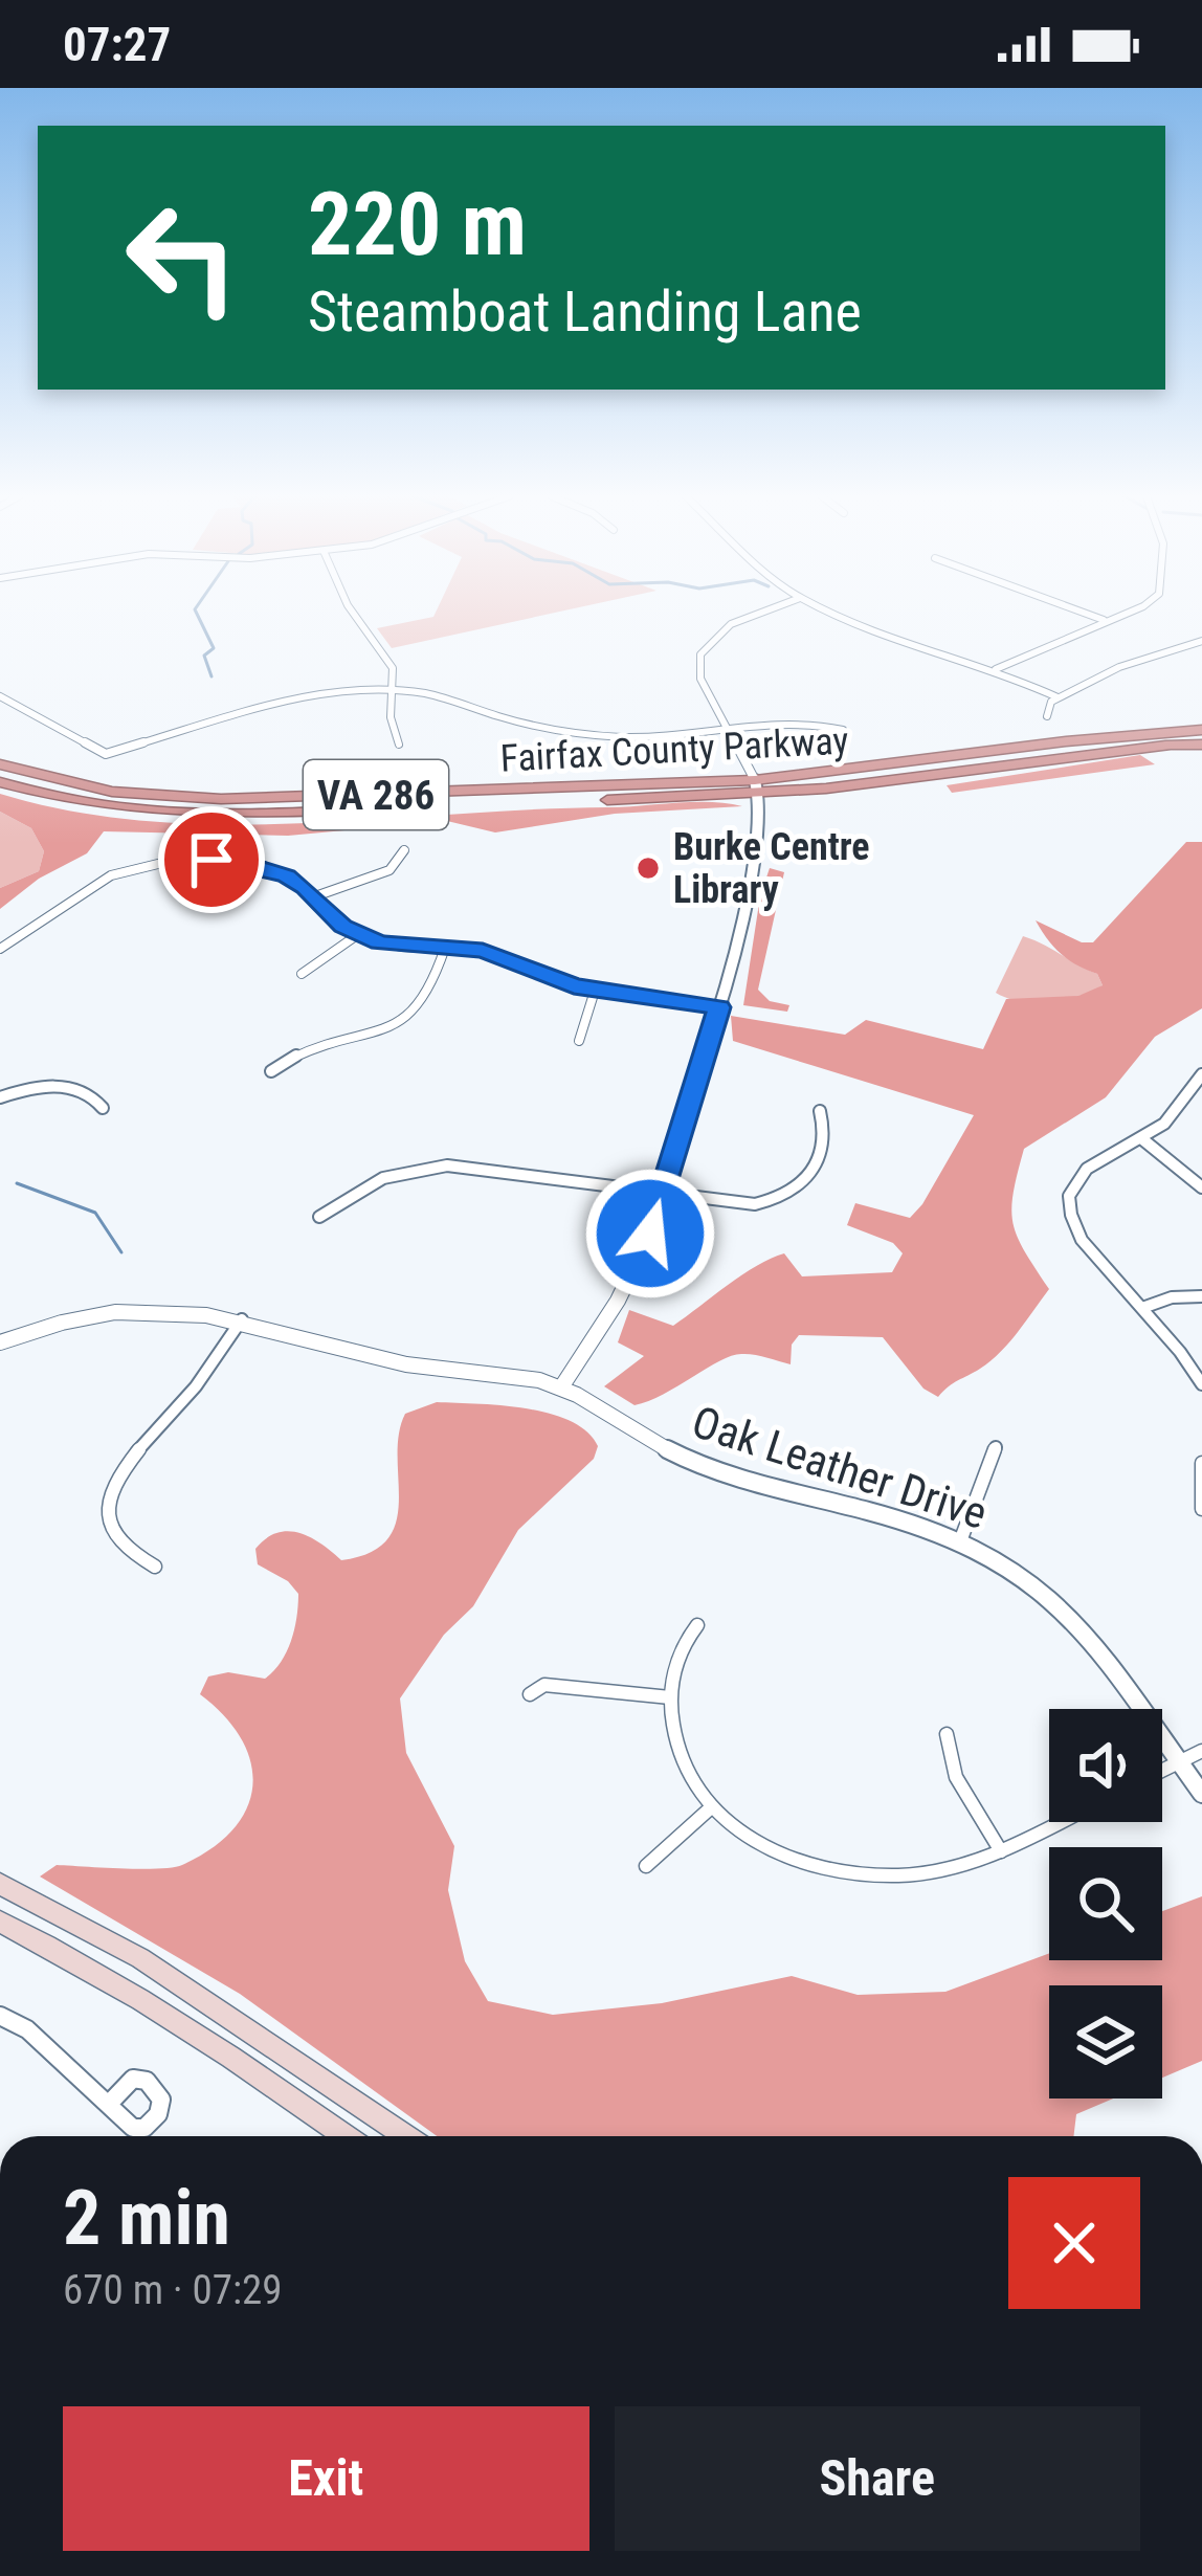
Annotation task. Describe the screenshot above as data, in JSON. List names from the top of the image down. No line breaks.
{"streets":{"highway":["Fairfax County Parkway","VA 286"],"street":["Oak Leather Drive"]},"places":["Burke Centre Library"],"page":{"status":"07:27","turn":["220 m","Steamboat Landing Lane"],"heading":["2 min","670 m · 07:29"],"buttons":["Exit","Share"]}}
